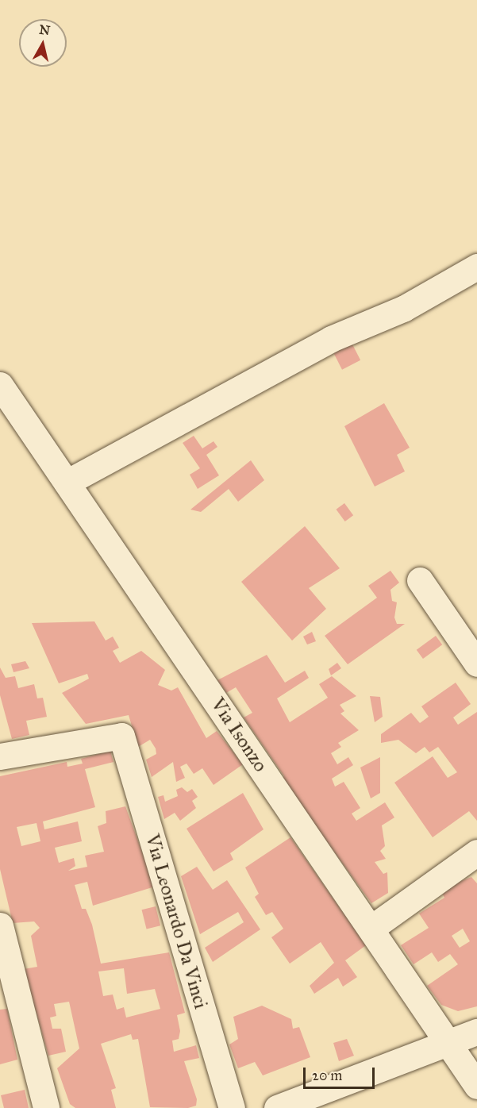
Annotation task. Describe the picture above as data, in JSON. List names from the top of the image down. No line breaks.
{"streets":{"street":["Via Isonzo","Via Leonardo Da Vinci"]},"scale_bar":"20 m","north":"top"}
